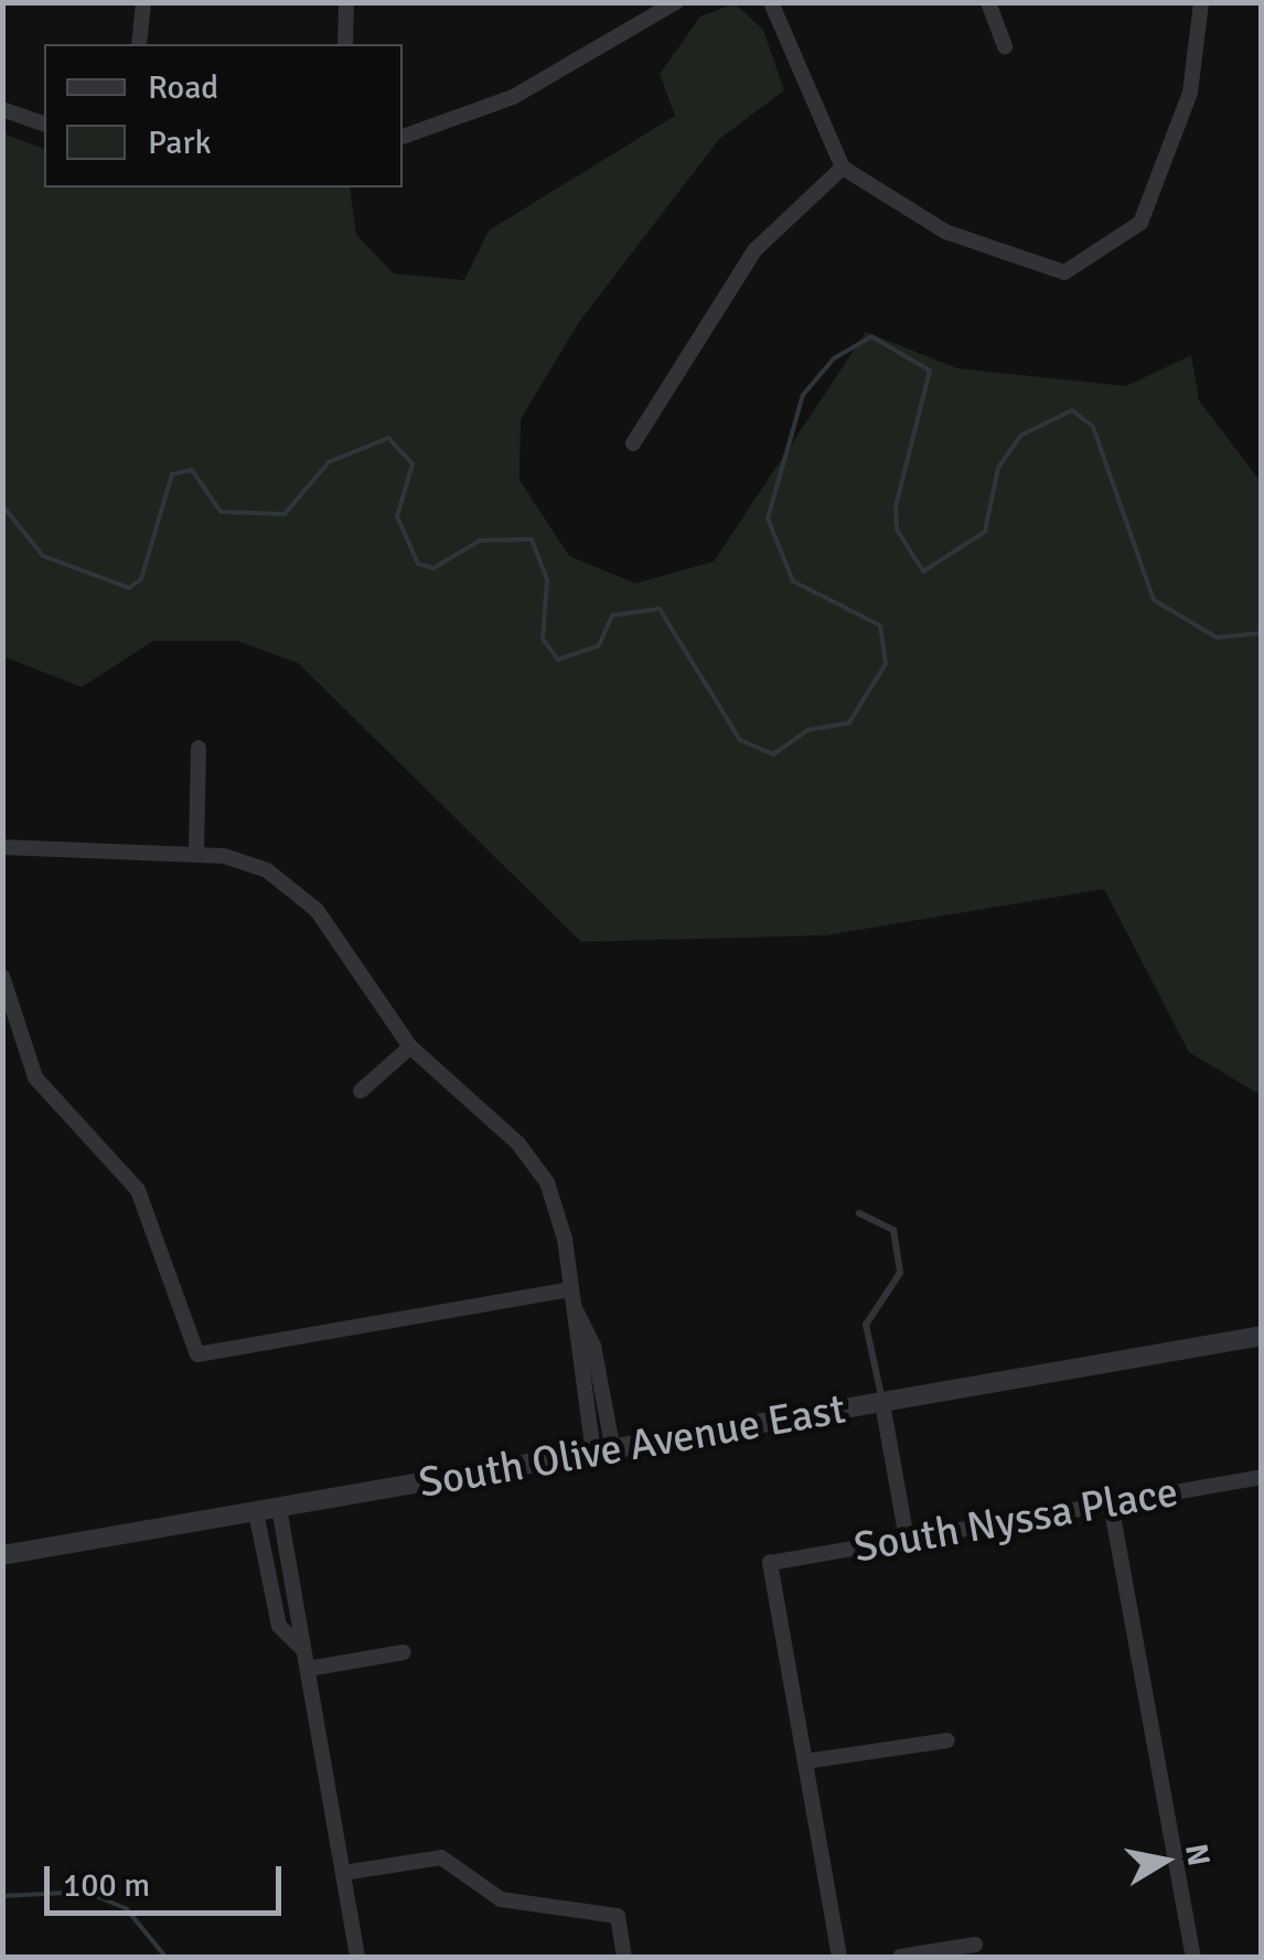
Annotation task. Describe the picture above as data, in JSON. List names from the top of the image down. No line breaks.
{"streets":{"street":["South Olive Avenue East","South Nyssa Place"]},"legend":["Road","Park"],"scale_bar":"100 m","north":"right"}
